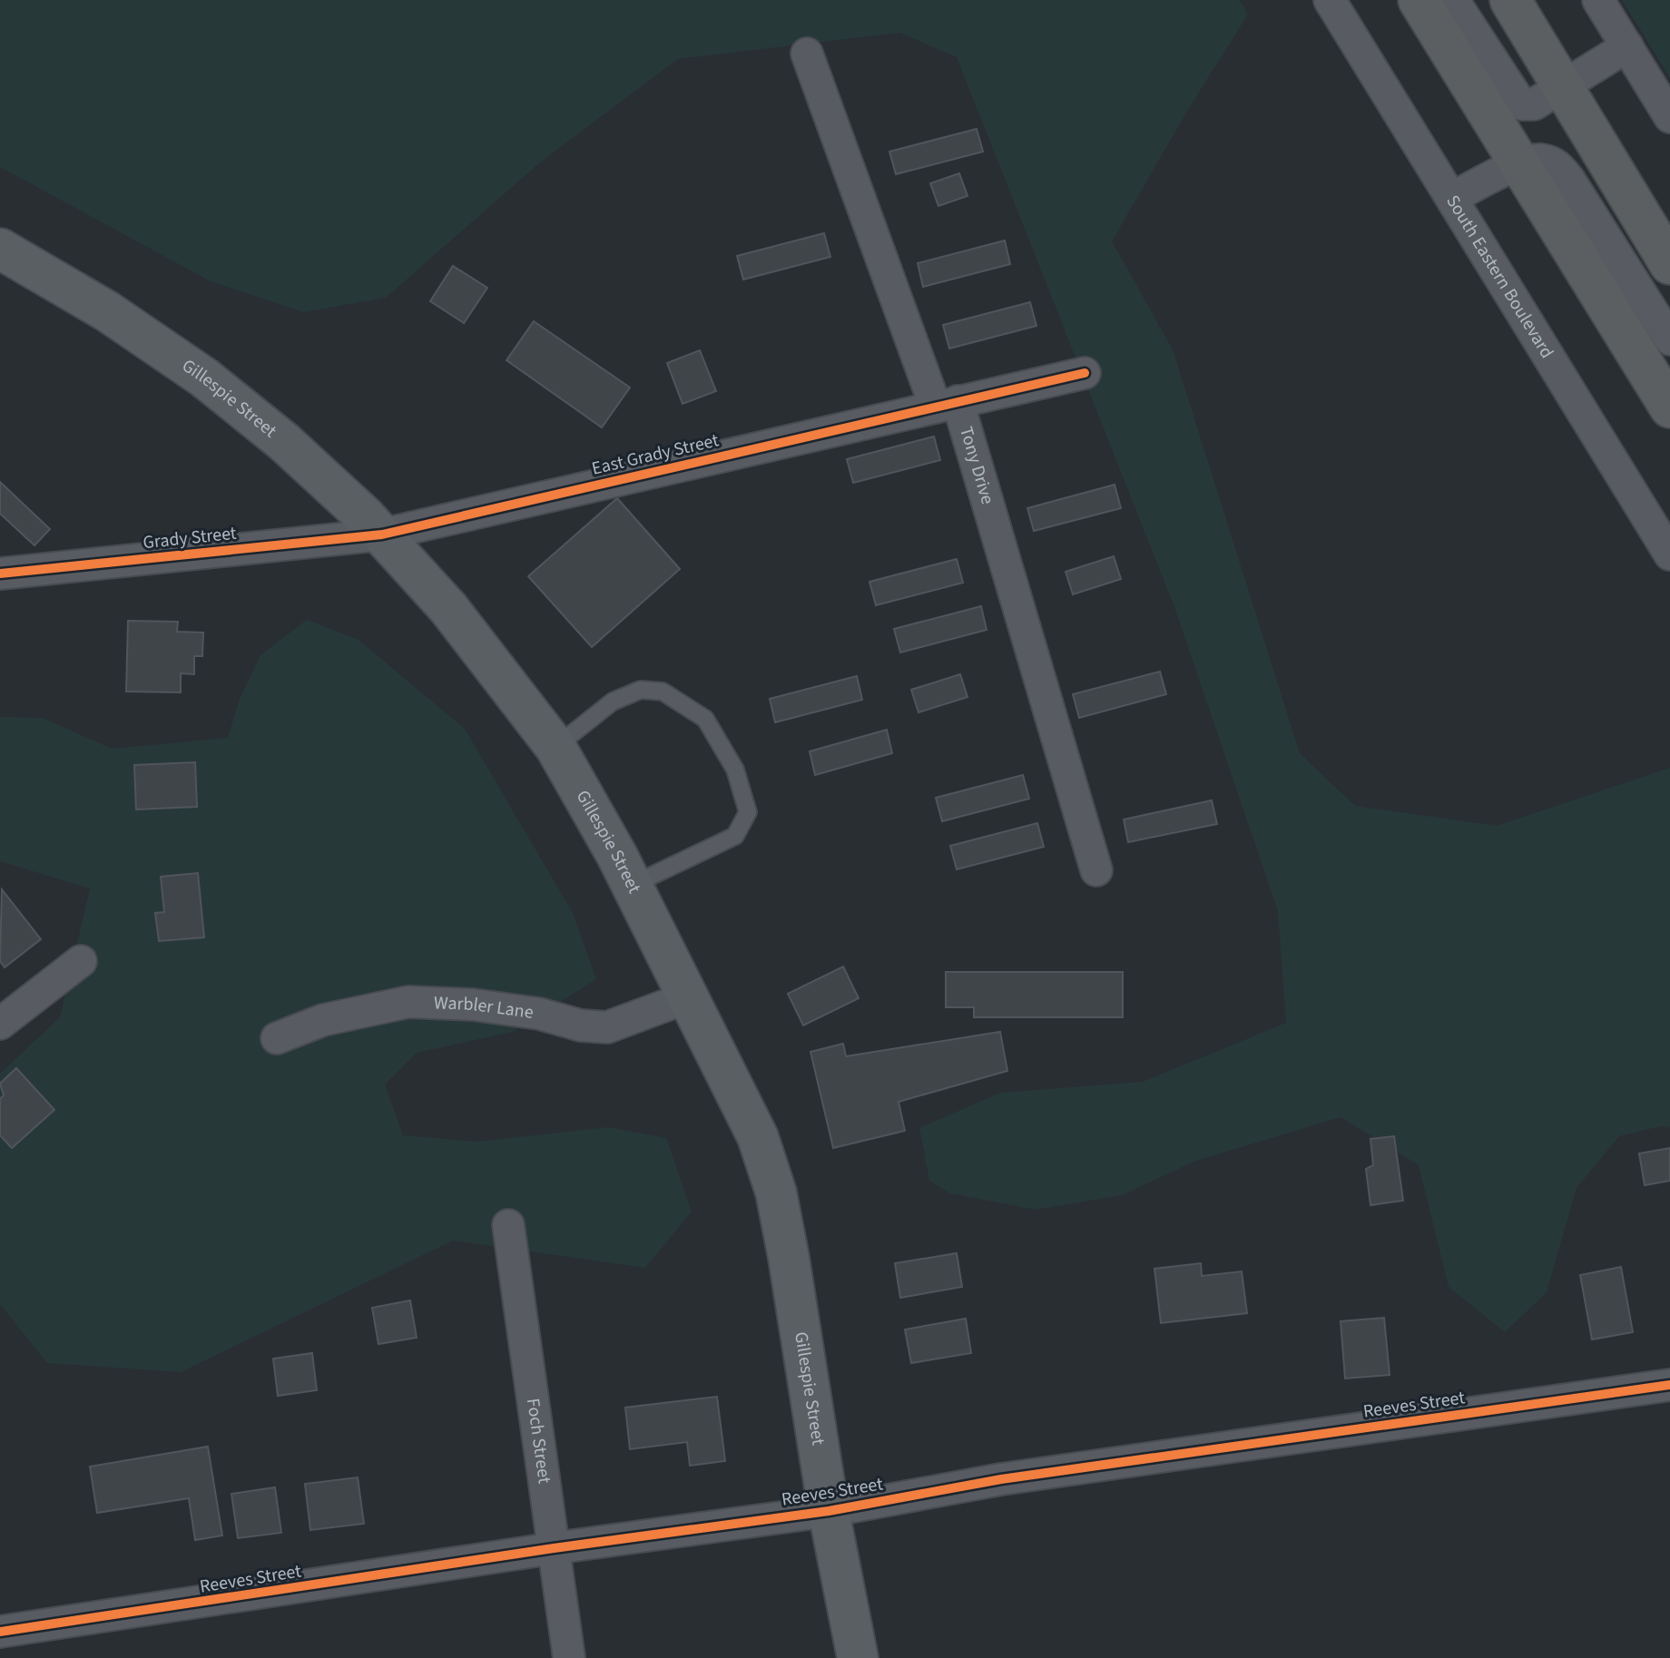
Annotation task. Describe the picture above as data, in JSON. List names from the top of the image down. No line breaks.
{"streets":{"main road":["Gillespie Street"],"street":["South Eastern Boulevard","East Grady Street","Tony Drive","Grady Street","Warbler Lane","Reeves Street","Foch Street"]},"crossings":[["Gillespie Street","East Grady Street"],["Gillespie Street","Grady Street"],["Gillespie Street","Warbler Lane"],["Gillespie Street","Reeves Street"],["East Grady Street","Tony Drive"],["East Grady Street","Grady Street"],["Reeves Street","Foch Street"]]}
